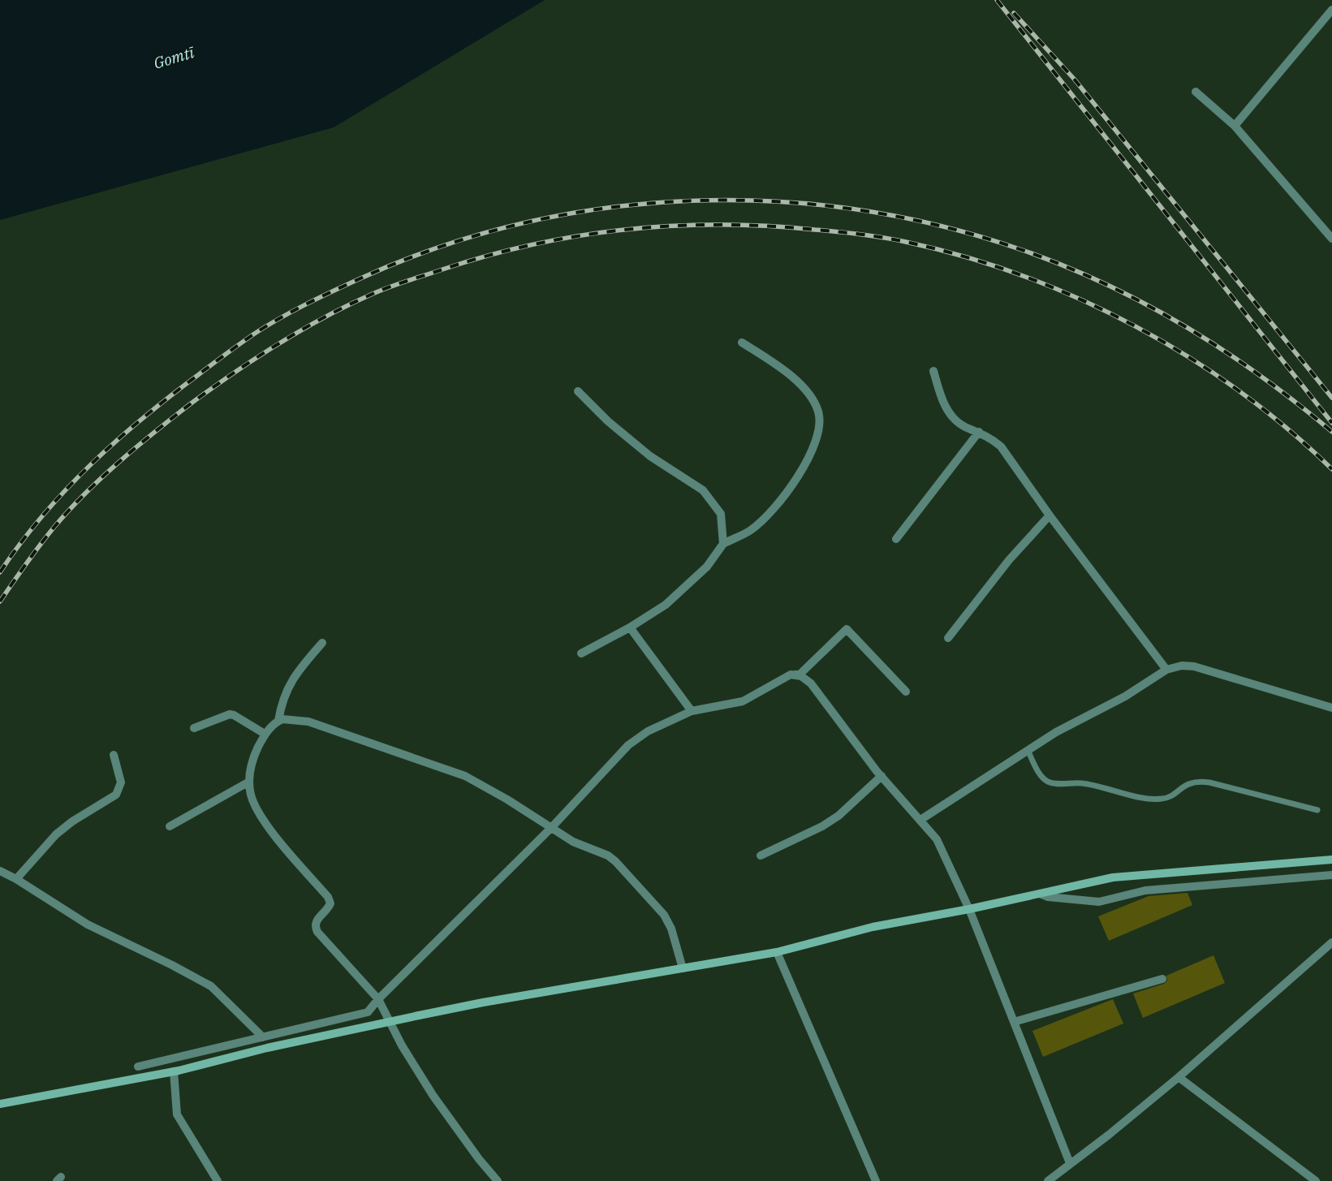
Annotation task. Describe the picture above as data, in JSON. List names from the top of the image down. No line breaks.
{"water":["Gomtī"]}
